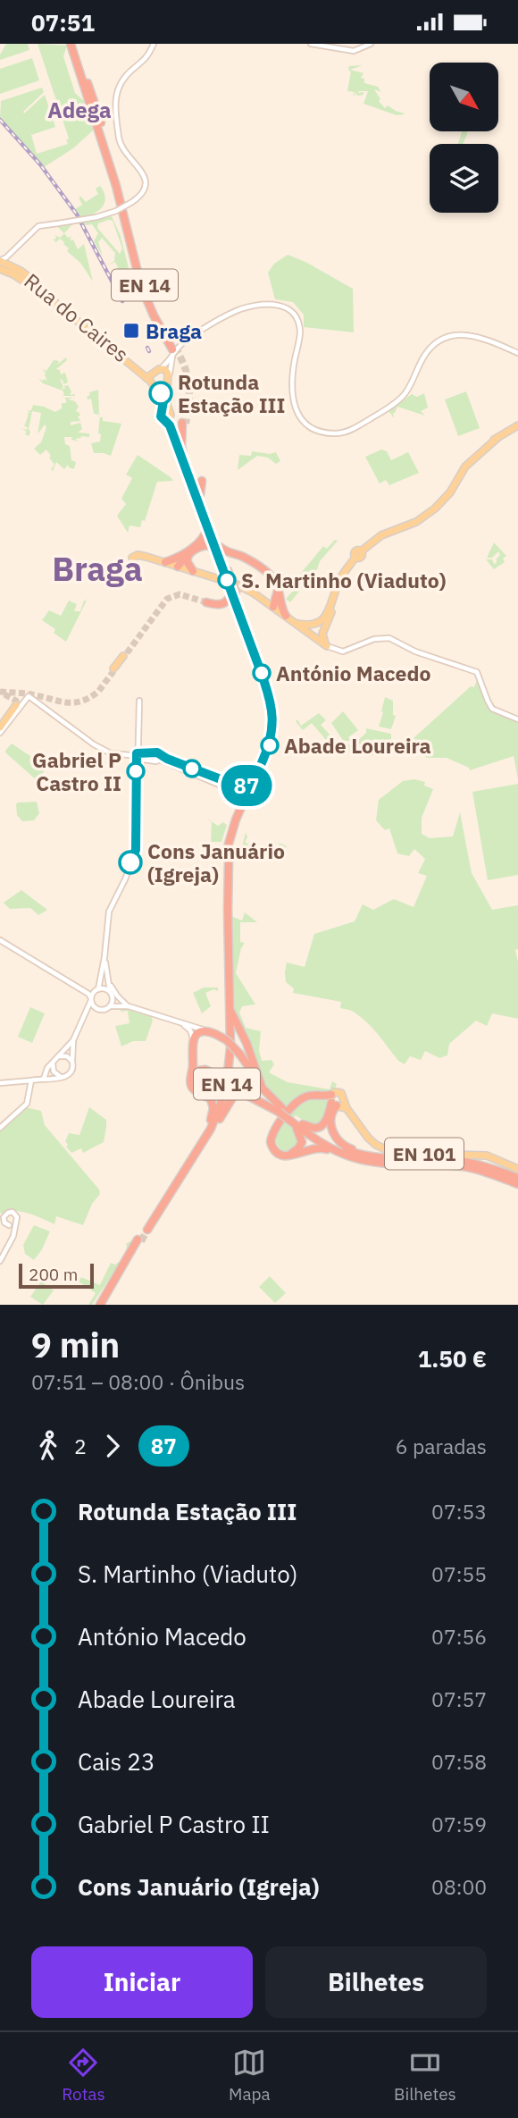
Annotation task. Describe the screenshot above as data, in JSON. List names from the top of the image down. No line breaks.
{"streets":{"highway":["EN 14","EN 101"],"main road":["Rua do Caires"]},"districts":["Adega","Braga"],"places":{"transit":["Braga"],"other":["Rotunda Estação III","S. Martinho (Viaduto)","António Macedo","Abade Loureira","Gabriel P Castro II","Cons Januário (Igreja)"]},"lines":["bus line 87"],"scale_bar":"200 m","north":"bottom right","page":{"status":"07:51","on_map":"87","scale":"200 m","heading":["9 min","07:51 – 08:00 · Ônibus","1.50 €"],"legs":["2","87","6 paradas"],"list":[{"name":"Rotunda Estação III","value":"07:53"},{"name":"S. Martinho (Viaduto)","value":"07:55"},{"name":"António Macedo","value":"07:56"},{"name":"Abade Loureira","value":"07:57"},{"name":"Cais 23","value":"07:58"},{"name":"Gabriel P Castro II","value":"07:59"},{"name":"Cons Januário (Igreja)","value":"08:00"}],"buttons":["Iniciar","Bilhetes"],"tabs":["Rotas","Mapa","Bilhetes"]}}
